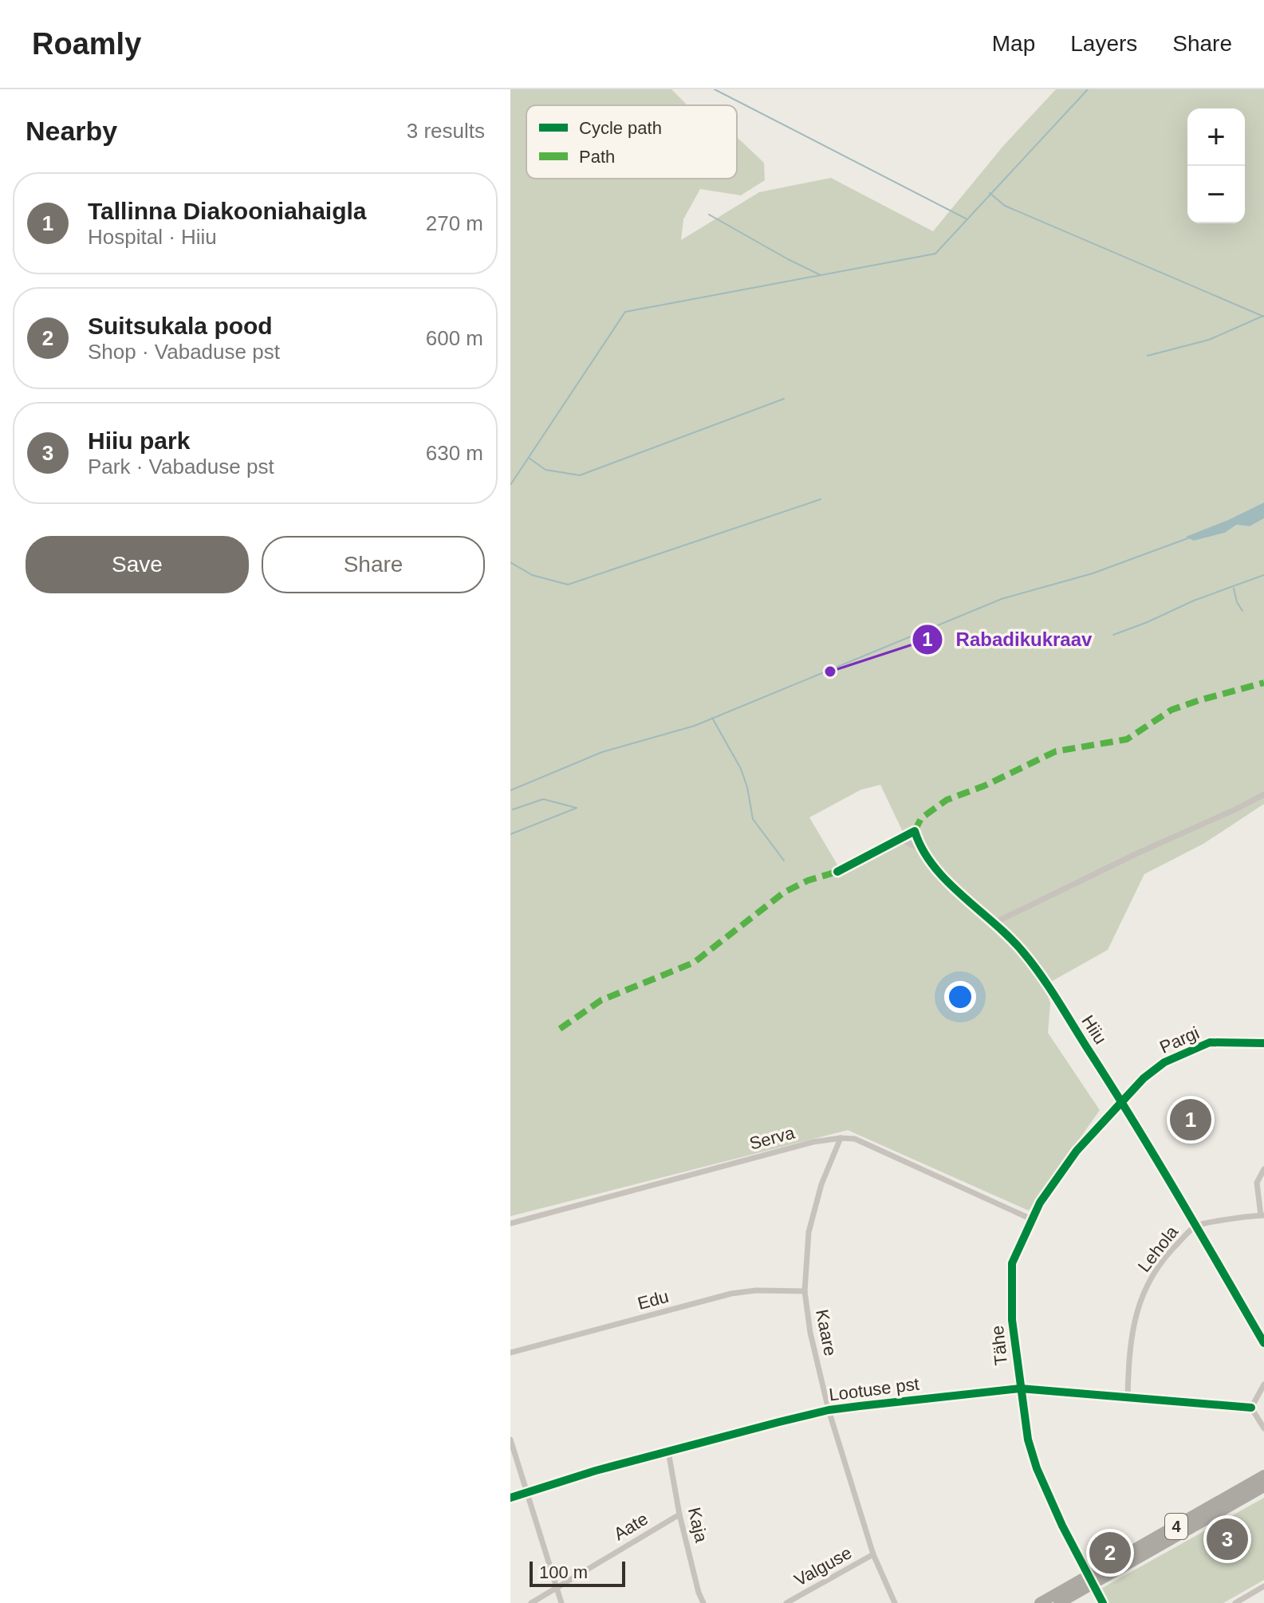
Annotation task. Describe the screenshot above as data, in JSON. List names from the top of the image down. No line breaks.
{"streets":{"highway":["4"],"street":["Hiiu","Pargi","Serva","Lehola","Edu","Kaare","Tähe","Lootuse pst","Kaja","Aate","Valguse"]},"crossings":[["Hiiu","Pargi"],["Hiiu","Lehola"],["Hiiu","Tähe"],["Pargi","Tähe"],["Serva","Kaare"],["Serva","Tähe"],["Lehola","Lootuse pst"],["Edu","Kaare"],["Kaare","Lootuse pst"],["Kaare","Valguse"],["Tähe","Lootuse pst"],["Tähe","4"],["Lootuse pst","Kaja"],["Kaja","Aate"]],"places":["Rabadikukraav"],"legend":["Cycle path","Path"],"scale_bar":"100 m","page":{"header":"Roamly","nav":["Map","Layers","Share"],"heading":["Nearby","3 results"],"map_buttons":["+","−"],"list":[{"mark":"1","name":"Tallinna Diakooniahaigla","note":"Hospital · Hiiu","value":"270 m"},{"mark":"2","name":"Suitsukala pood","note":"Shop · Vabaduse pst","value":"600 m"},{"mark":"3","name":"Hiiu park","note":"Park · Vabaduse pst","value":"630 m"}],"buttons":["Save","Share"],"pins":["1","3","2"],"scale":"100 m"}}
